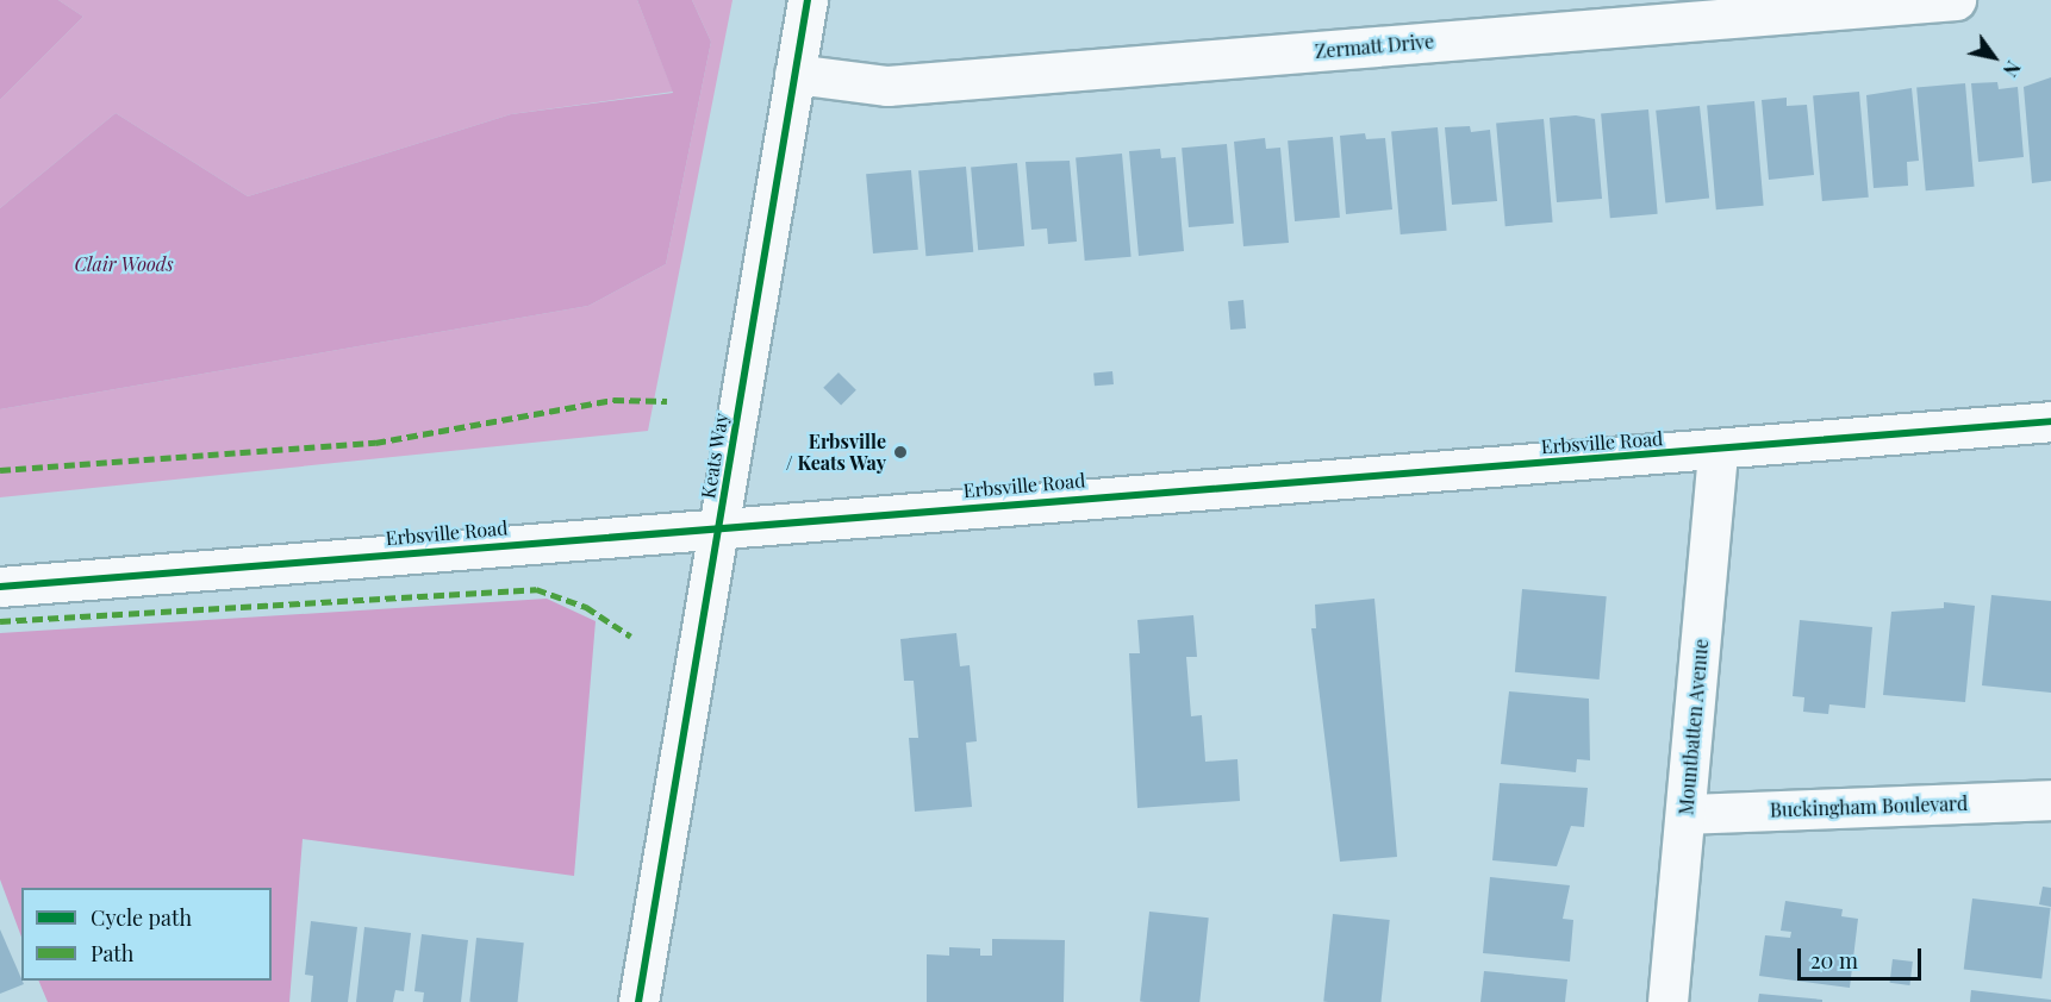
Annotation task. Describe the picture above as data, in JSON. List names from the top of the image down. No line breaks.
{"streets":{"street":["Zermatt Drive","Erbsville Road","Keats Way","Mountbatten Avenue","Buckingham Boulevard"]},"crossings":[["Zermatt Drive","Keats Way"],["Erbsville Road","Keats Way"],["Erbsville Road","Mountbatten Avenue"],["Mountbatten Avenue","Buckingham Boulevard"]],"parks":["Clair Woods"],"places":["Erbsville / Keats Way"],"legend":["Cycle path","Path"],"scale_bar":"20 m","north":"bottom right"}
